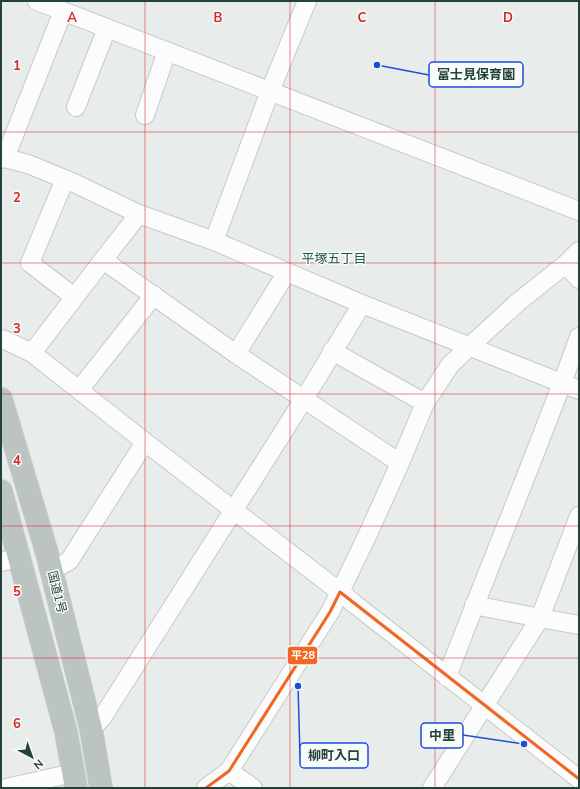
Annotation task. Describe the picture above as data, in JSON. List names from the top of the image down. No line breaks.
{"streets":{"highway":["国道1号"]},"districts":["平塚五丁目"],"places":["富士見保育園","柳町入口","中里"],"lines":["transit line 平28"],"north":"bottom right","grid":{"columns":["A","B","C","D"],"rows":["1","2","3","4","5","6"]}}
